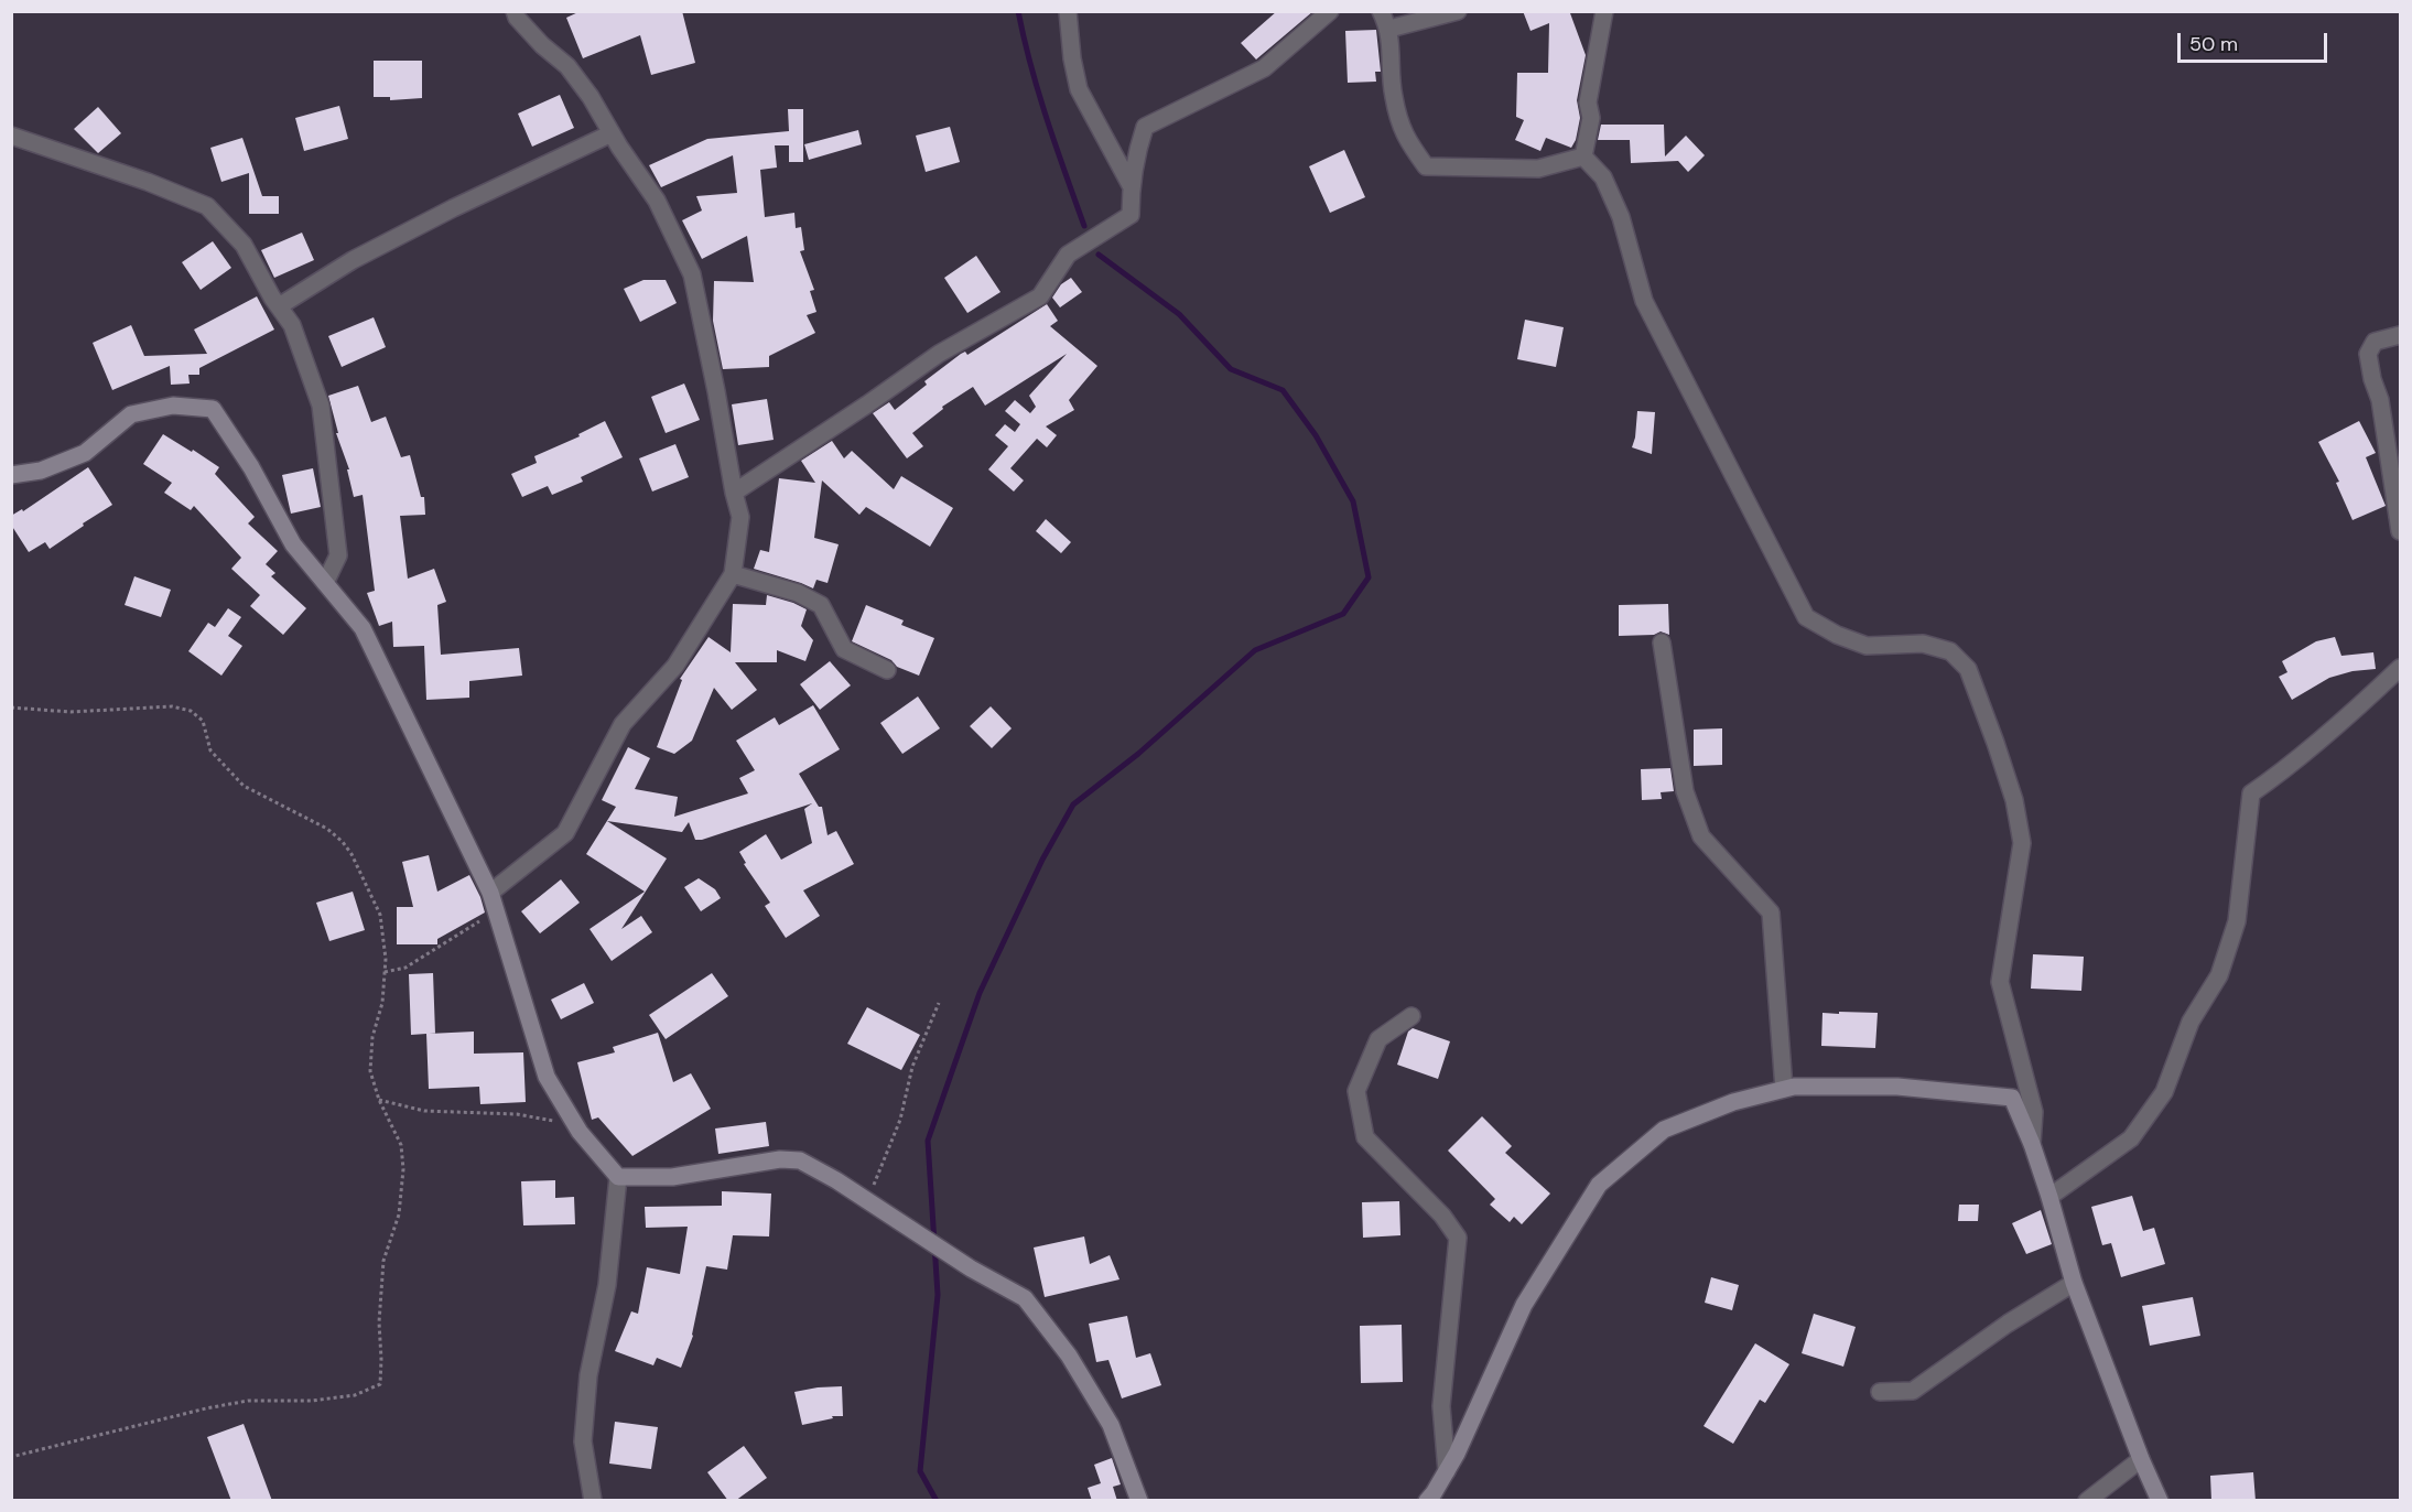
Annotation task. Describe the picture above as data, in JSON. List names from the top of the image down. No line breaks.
{"scale_bar":"50 m"}
